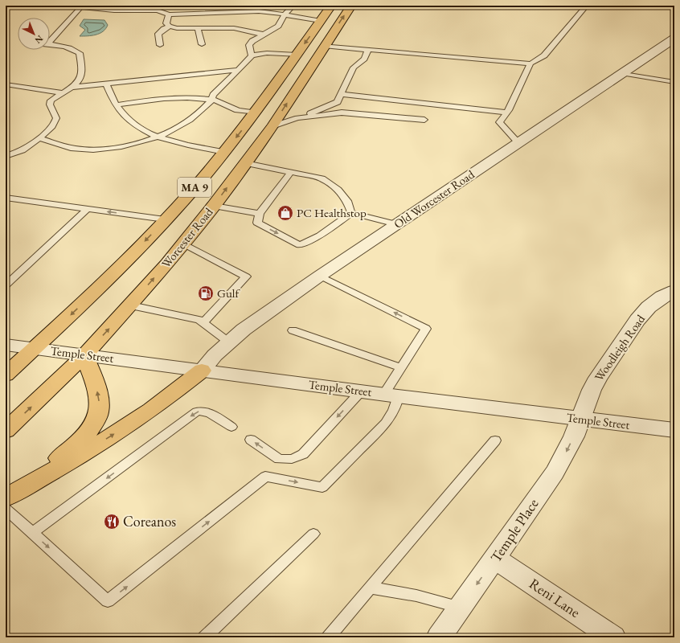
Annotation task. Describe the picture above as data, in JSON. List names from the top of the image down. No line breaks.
{"streets":{"highway":["MA 9","Worcester Road"],"street":["Old Worcester Road","Woodleigh Road","Temple Street","Temple Place","Reni Lane"]},"crossings":[["MA 9","Temple Street"],["Old Worcester Road","Temple Street"],["Worcester Road","Temple Street"],["Woodleigh Road","Temple Street"],["Woodleigh Road","Temple Place"],["Temple Street","Temple Place"],["Temple Place","Reni Lane"]],"one_way":["Temple Place"],"places":{"shop":["PC Healthstop"],"fuel station":["Gulf"],"restaurant":["Coreanos"]},"north":"bottom right"}
